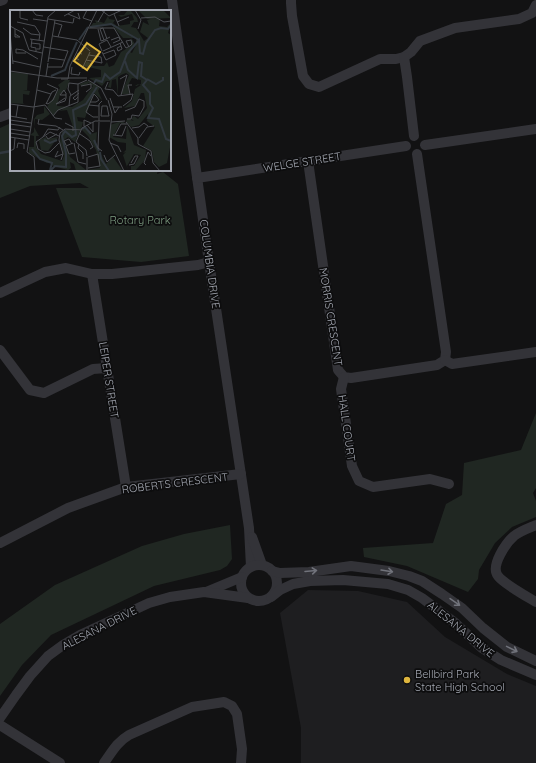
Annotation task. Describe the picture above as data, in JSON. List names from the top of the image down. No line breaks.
{"streets":{"street":["WELGE STREET","COLUMBIA DRIVE","MORRIS CRESCENT","LEIPER STREET","HALL COURT","ROBERTS CRESCENT","ALESANA DRIVE"]},"crossings":[["WELGE STREET","COLUMBIA DRIVE"],["WELGE STREET","MORRIS CRESCENT"],["COLUMBIA DRIVE","ROBERTS CRESCENT"],["COLUMBIA DRIVE","ALESANA DRIVE"],["MORRIS CRESCENT","HALL COURT"],["LEIPER STREET","ROBERTS CRESCENT"]],"parks":["Rotary Park"],"places":["Bellbird Park State High School"]}
